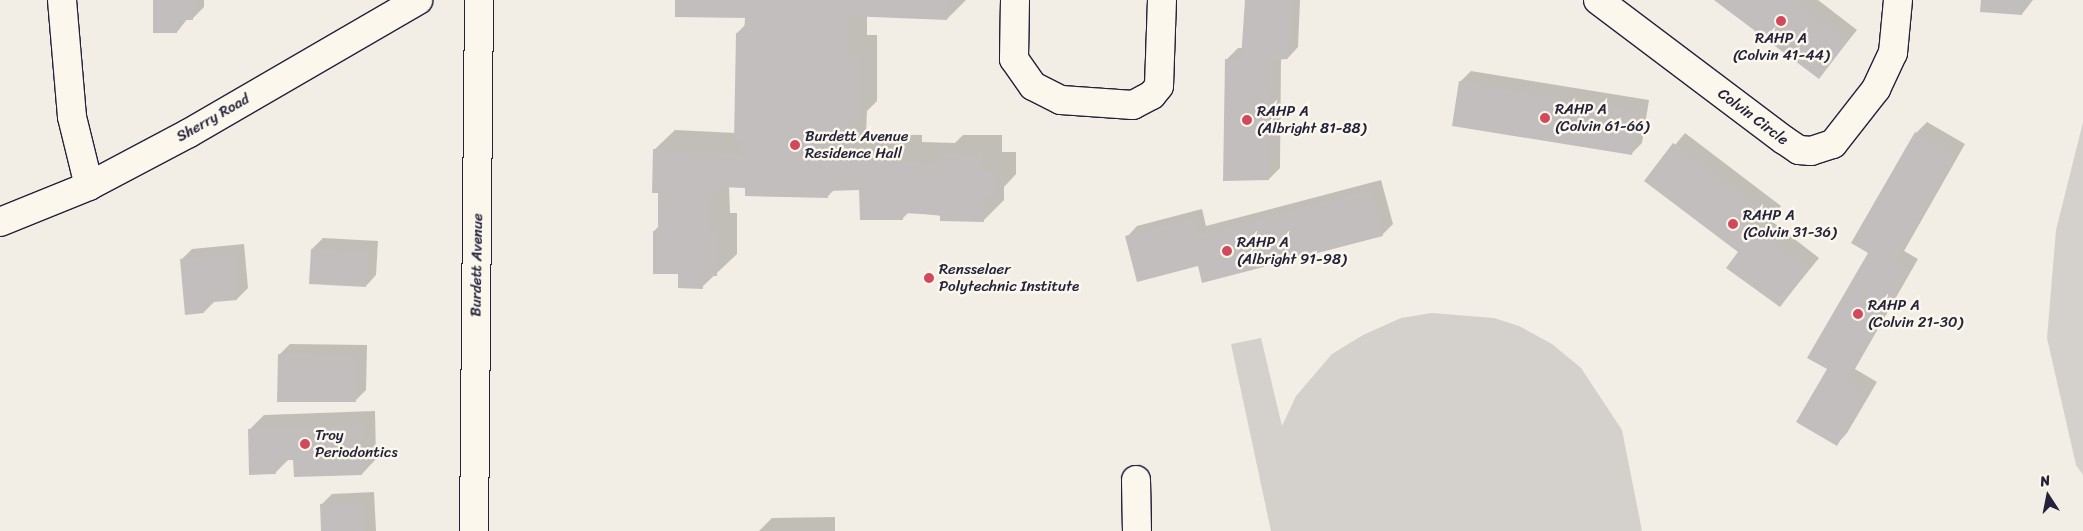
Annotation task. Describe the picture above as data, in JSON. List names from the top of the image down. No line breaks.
{"streets":{"street":["Colvin Circle","Sherry Road","Burdett Avenue"]},"places":["RAHP A (Colvin 41-44)","RAHP A (Colvin 61-66)","RAHP A (Albright 81-88)","Burdett Avenue Residence Hall","RAHP A (Colvin 31-36)","RAHP A (Albright 91-98)","Rensselaer Polytechnic Institute","RAHP A (Colvin 21-30)","Troy Periodontics"],"north":"top"}
